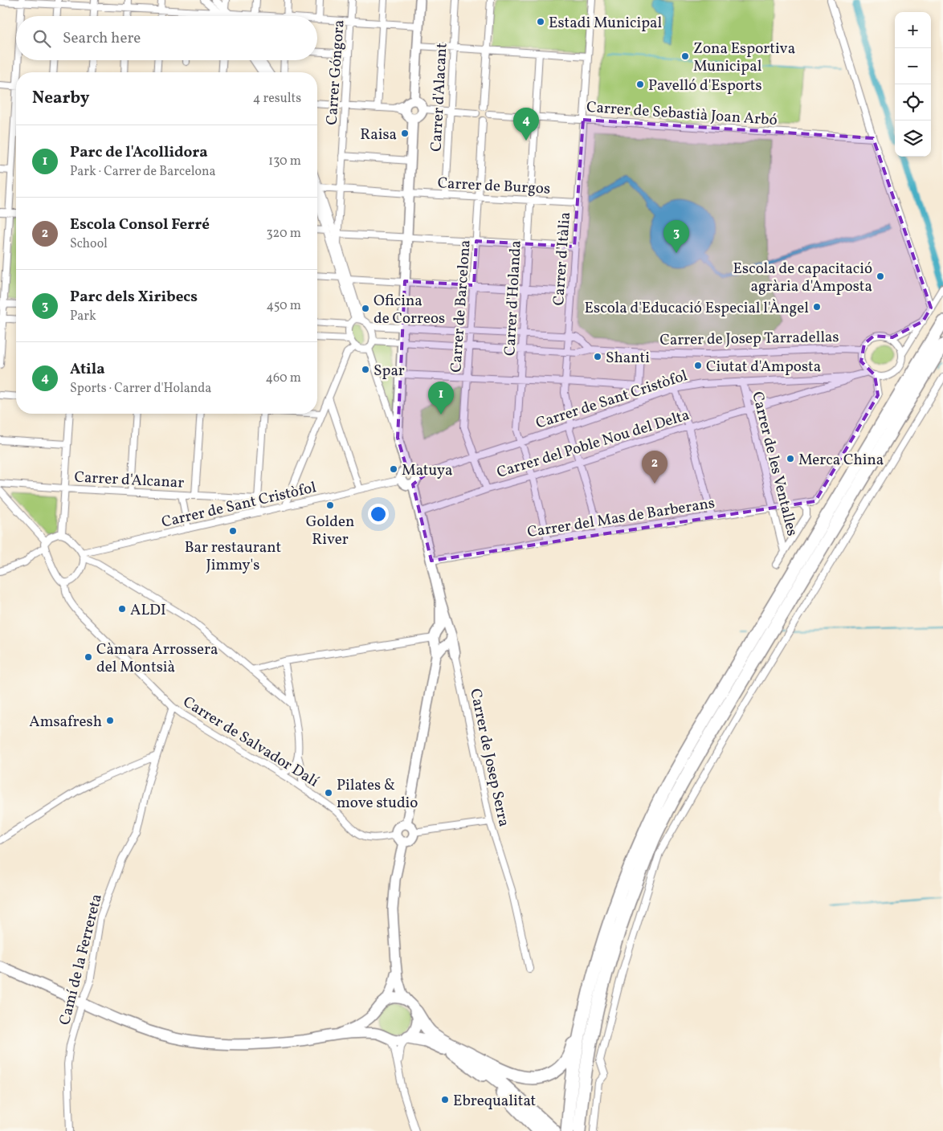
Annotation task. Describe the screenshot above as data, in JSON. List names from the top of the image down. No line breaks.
{"streets":{"street":["Carrer Góngora","Carrer d'Alacant","Carrer de Sebastià Joan Arbó","Carrer de Burgos","Carrer d'Itàlia","Carrer d'Holanda","Carrer de Barcelona","Carrer de Josep Tarradellas","Carrer de Sant Cristòfol","Carrer del Poble Nou del Delta","Carrer de les Ventalles","Carrer d'Alcanar","Carrer del Mas de Barberans","Carrer de Salvador Dalí","Carrer de Josep Serra","Camí de la Ferrereta"]},"crossings":[["Carrer Góngora","Carrer de Burgos"],["Carrer d'Alacant","Carrer de Burgos"],["Carrer de Sebastià Joan Arbó","Carrer d'Itàlia"],["Carrer de Sebastià Joan Arbó","Carrer d'Holanda"],["Carrer de Sebastià Joan Arbó","Carrer de Barcelona"],["Carrer de Burgos","Carrer d'Itàlia"],["Carrer de Burgos","Carrer d'Holanda"],["Carrer de Burgos","Carrer de Barcelona"],["Carrer d'Itàlia","Carrer de Josep Tarradellas"],["Carrer d'Itàlia","Carrer de Sant Cristòfol"],["Carrer d'Itàlia","Carrer del Poble Nou del Delta"],["Carrer d'Itàlia","Carrer del Mas de Barberans"],["Carrer d'Holanda","Carrer de Josep Tarradellas"],["Carrer d'Holanda","Carrer de Sant Cristòfol"],["Carrer d'Holanda","Carrer del Poble Nou del Delta"],["Carrer d'Holanda","Carrer del Mas de Barberans"],["Carrer de Barcelona","Carrer de Josep Tarradellas"],["Carrer de Barcelona","Carrer de Sant Cristòfol"],["Carrer de Barcelona","Carrer del Poble Nou del Delta"],["Carrer de Josep Tarradellas","Carrer de Sant Cristòfol"],["Carrer de Josep Tarradellas","Carrer del Mas de Barberans"],["Carrer de Sant Cristòfol","Carrer del Poble Nou del Delta"],["Carrer de Sant Cristòfol","Carrer de les Ventalles"],["Carrer de Sant Cristòfol","Carrer del Mas de Barberans"],["Carrer de Sant Cristòfol","Carrer de Salvador Dalí"],["Carrer del Poble Nou del Delta","Carrer de les Ventalles"],["Carrer de les Ventalles","Carrer del Mas de Barberans"],["Carrer de Salvador Dalí","Camí de la Ferrereta"]],"places":["Estadi Municipal","Zona Esportiva Municipal","Pavelló d'Esports","Raisa","Escola de capacitació agrària d'Amposta","Escola d'Educació Especial l'Àngel","Oficina de Correos","Shanti","Ciutat d'Amposta","Spar","Merca China","Matuya","Golden River","Bar restaurant Jimmy's","ALDI","Càmara Arrossera del Montsià","Amsafresh","Pilates & move studio","Ebrequalitat"],"page":{"map_buttons":["+","−"],"search":"Search here","heading":["Nearby","4 results"],"pins":["4","3","1","2"],"list":[{"mark":"1","name":"Parc de l'Acollidora","note":"Park · Carrer de Barcelona","value":"130 m"},{"mark":"2","name":"Escola Consol Ferré","note":"School","value":"320 m"},{"mark":"3","name":"Parc dels Xiribecs","note":"Park","value":"450 m"},{"mark":"4","name":"Atila","note":"Sports · Carrer d'Holanda","value":"460 m"}]}}
